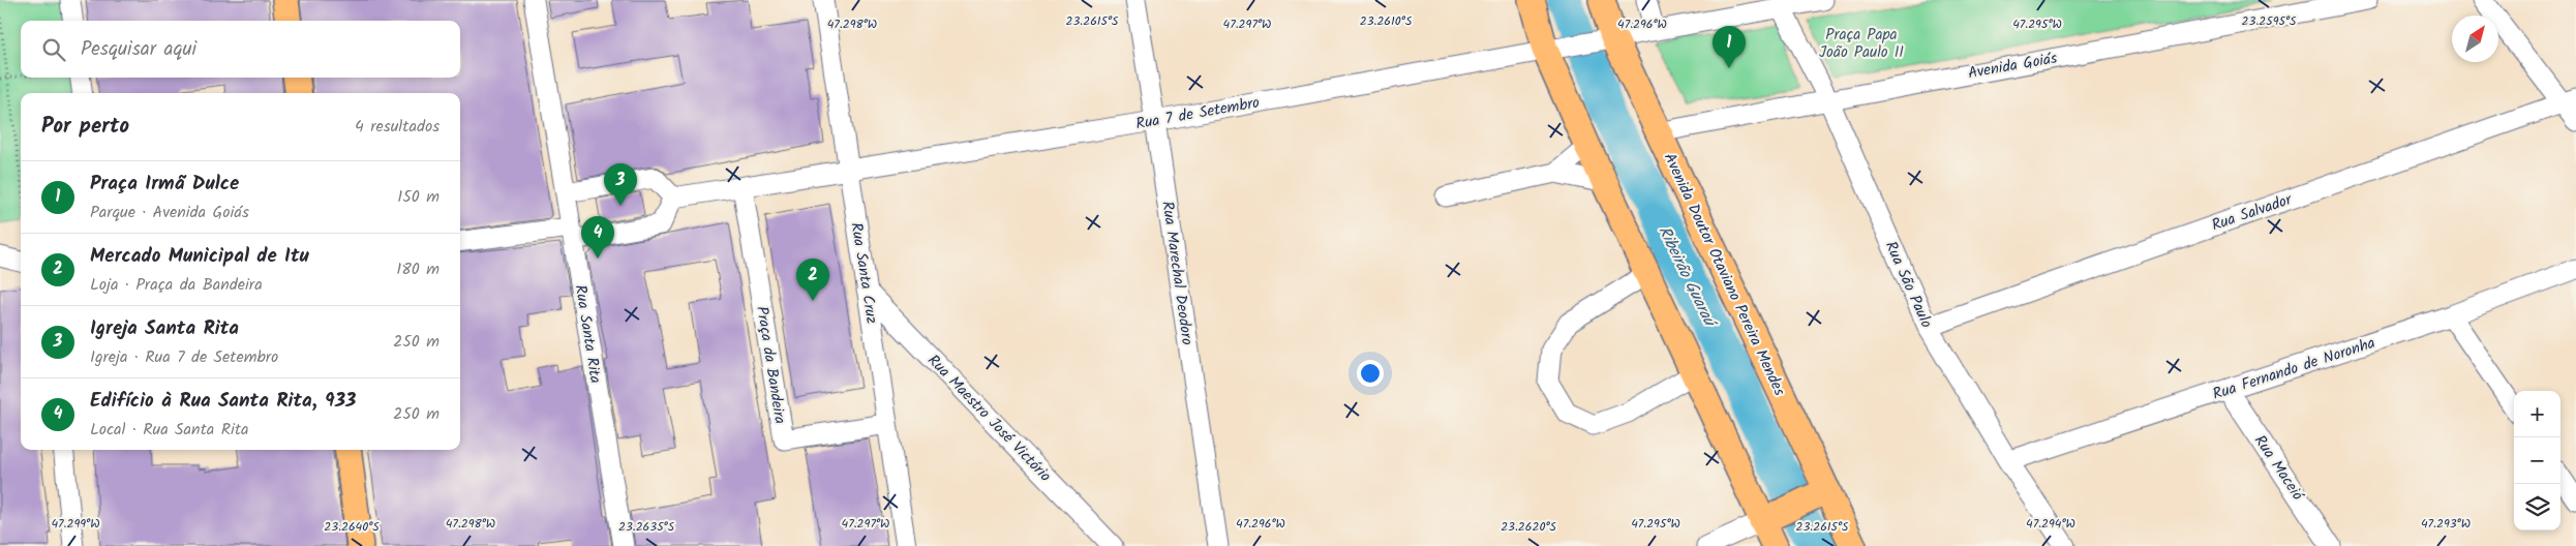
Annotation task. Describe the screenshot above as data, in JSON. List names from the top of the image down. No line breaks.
{"streets":{"main road":["Avenida Doutor Otaviano Pereira Mendes"],"street":["Avenida Goiás","Rua 7 de Setembro","Rua Salvador","Rua Santa Cruz","Rua Marechal Deodoro","Rua São Paulo","Rua Santa Rita","Praça da Bandeira","Rua Fernando de Noronha","Rua Maestro José Victório","Rua Maceió"]},"crossings":[["Avenida Goiás","Avenida Doutor Otaviano Pereira Mendes"],["Avenida Goiás","Rua São Paulo"],["Rua 7 de Setembro","Rua Santa Cruz"],["Rua 7 de Setembro","Rua Marechal Deodoro"],["Rua Salvador","Rua São Paulo"],["Rua Santa Cruz","Praça da Bandeira"],["Rua Santa Cruz","Rua Maestro José Victório"],["Rua São Paulo","Rua Fernando de Noronha"],["Rua Fernando de Noronha","Rua Maceió"]],"water":["Ribeirão Guaraú"],"parks":["Praça Papa João Paulo II"],"north":"top right","page":{"search":"Pesquisar aqui","pins":["1","3","4","2"],"heading":["Por perto","4 resultados"],"list":[{"mark":"1","name":"Praça Irmã Dulce","note":"Parque · Avenida Goiás","value":"150 m"},{"mark":"2","name":"Mercado Municipal de Itu","note":"Loja · Praça da Bandeira","value":"180 m"},{"mark":"3","name":"Igreja Santa Rita","note":"Igreja · Rua 7 de Setembro","value":"250 m"},{"mark":"4","name":"Edifício à Rua Santa Rita, 933","note":"Local · Rua Santa Rita","value":"250 m"}],"map_buttons":["+","−"]},"coordinates":["23.2595°S","23.2615°S","23.2610°S","47.296°W","47.298°W","47.297°W","47.295°W","47.299°W","47.294°W","47.293°W","23.2640°S","23.2635°S","23.2620°S"]}
